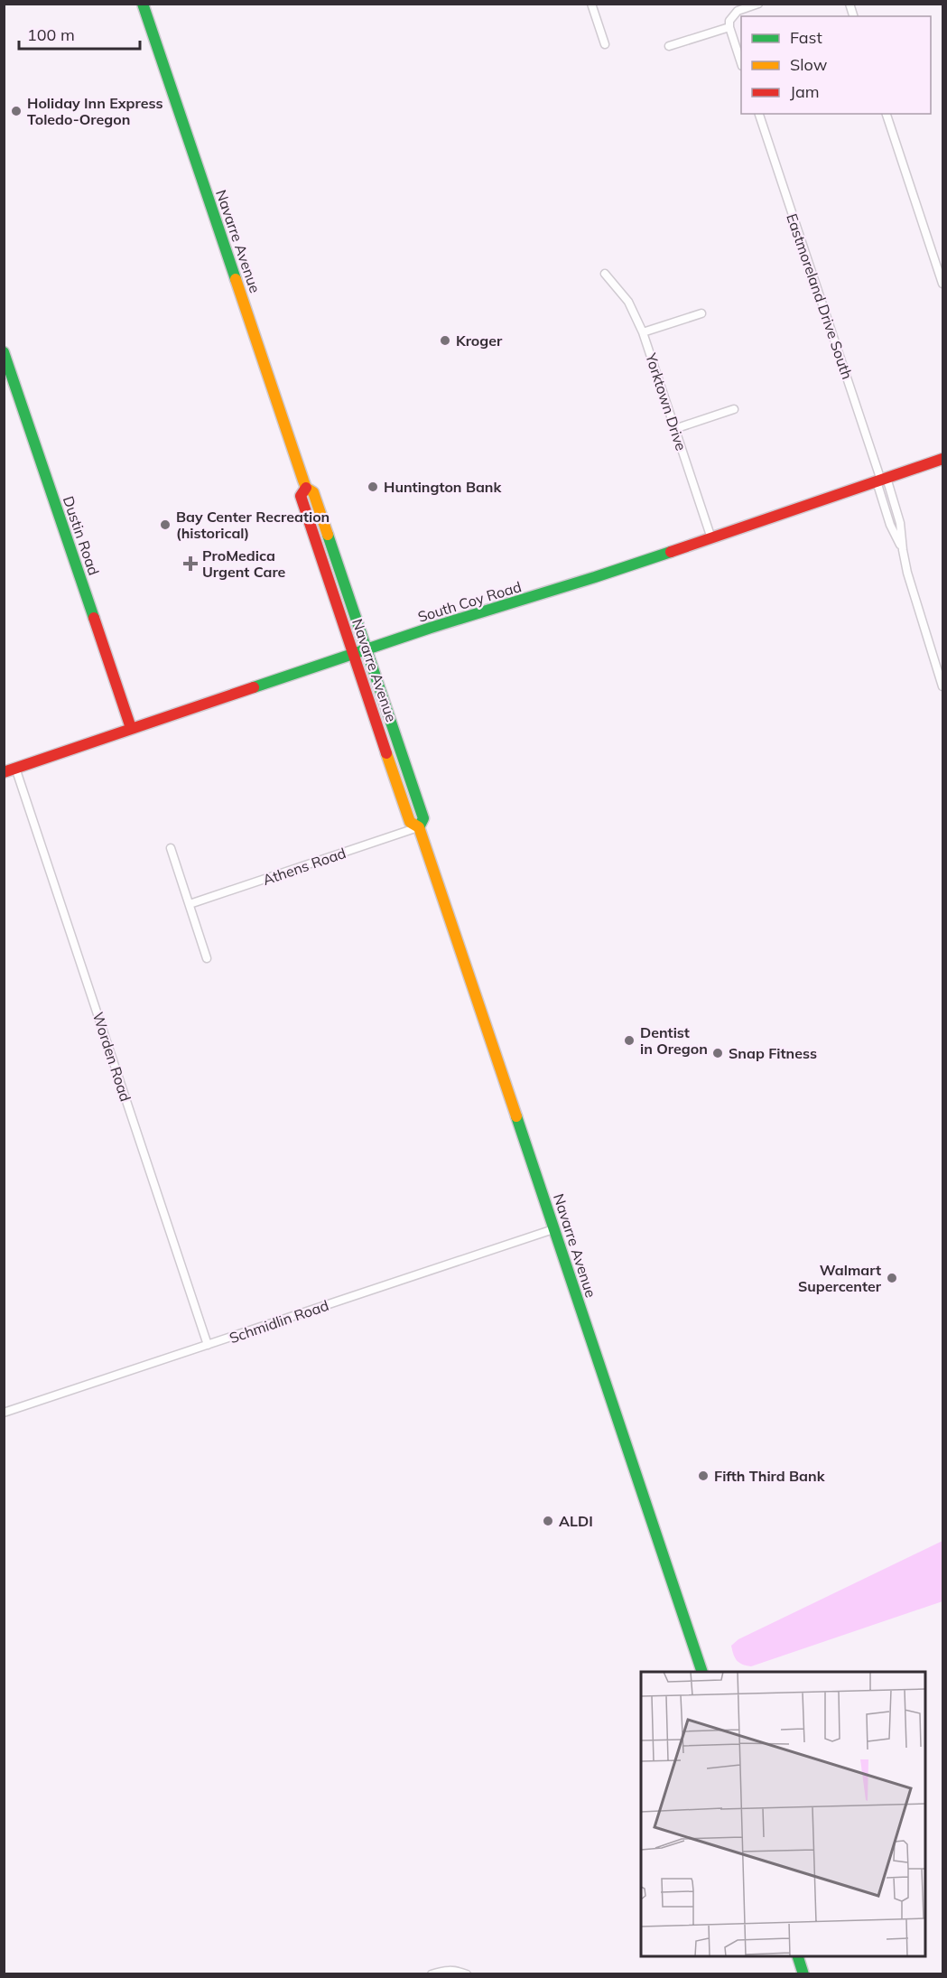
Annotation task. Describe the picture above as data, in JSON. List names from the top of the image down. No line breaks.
{"streets":{"main road":["Navarre Avenue","Dustin Road","South Coy Road"],"street":["Eastmoreland Drive South","Yorktown Drive","Athens Road","Worden Road","Schmidlin Road"]},"crossings":[["Navarre Avenue","South Coy Road"],["Navarre Avenue","Athens Road"],["Navarre Avenue","Schmidlin Road"],["Eastmoreland Drive South","South Coy Road"],["Yorktown Drive","South Coy Road"],["Dustin Road","South Coy Road"],["South Coy Road","Worden Road"],["Worden Road","Schmidlin Road"]],"places":{"other":["Holiday Inn Express Toledo-Oregon","Kroger","Huntington Bank","Bay Center Recreation (historical)","Dentist in Oregon","Snap Fitness","Walmart Supercenter","Fifth Third Bank","ALDI"],"health":["ProMedica Urgent Care"]},"legend":["Fast","Slow","Jam"],"scale_bar":"100 m"}
